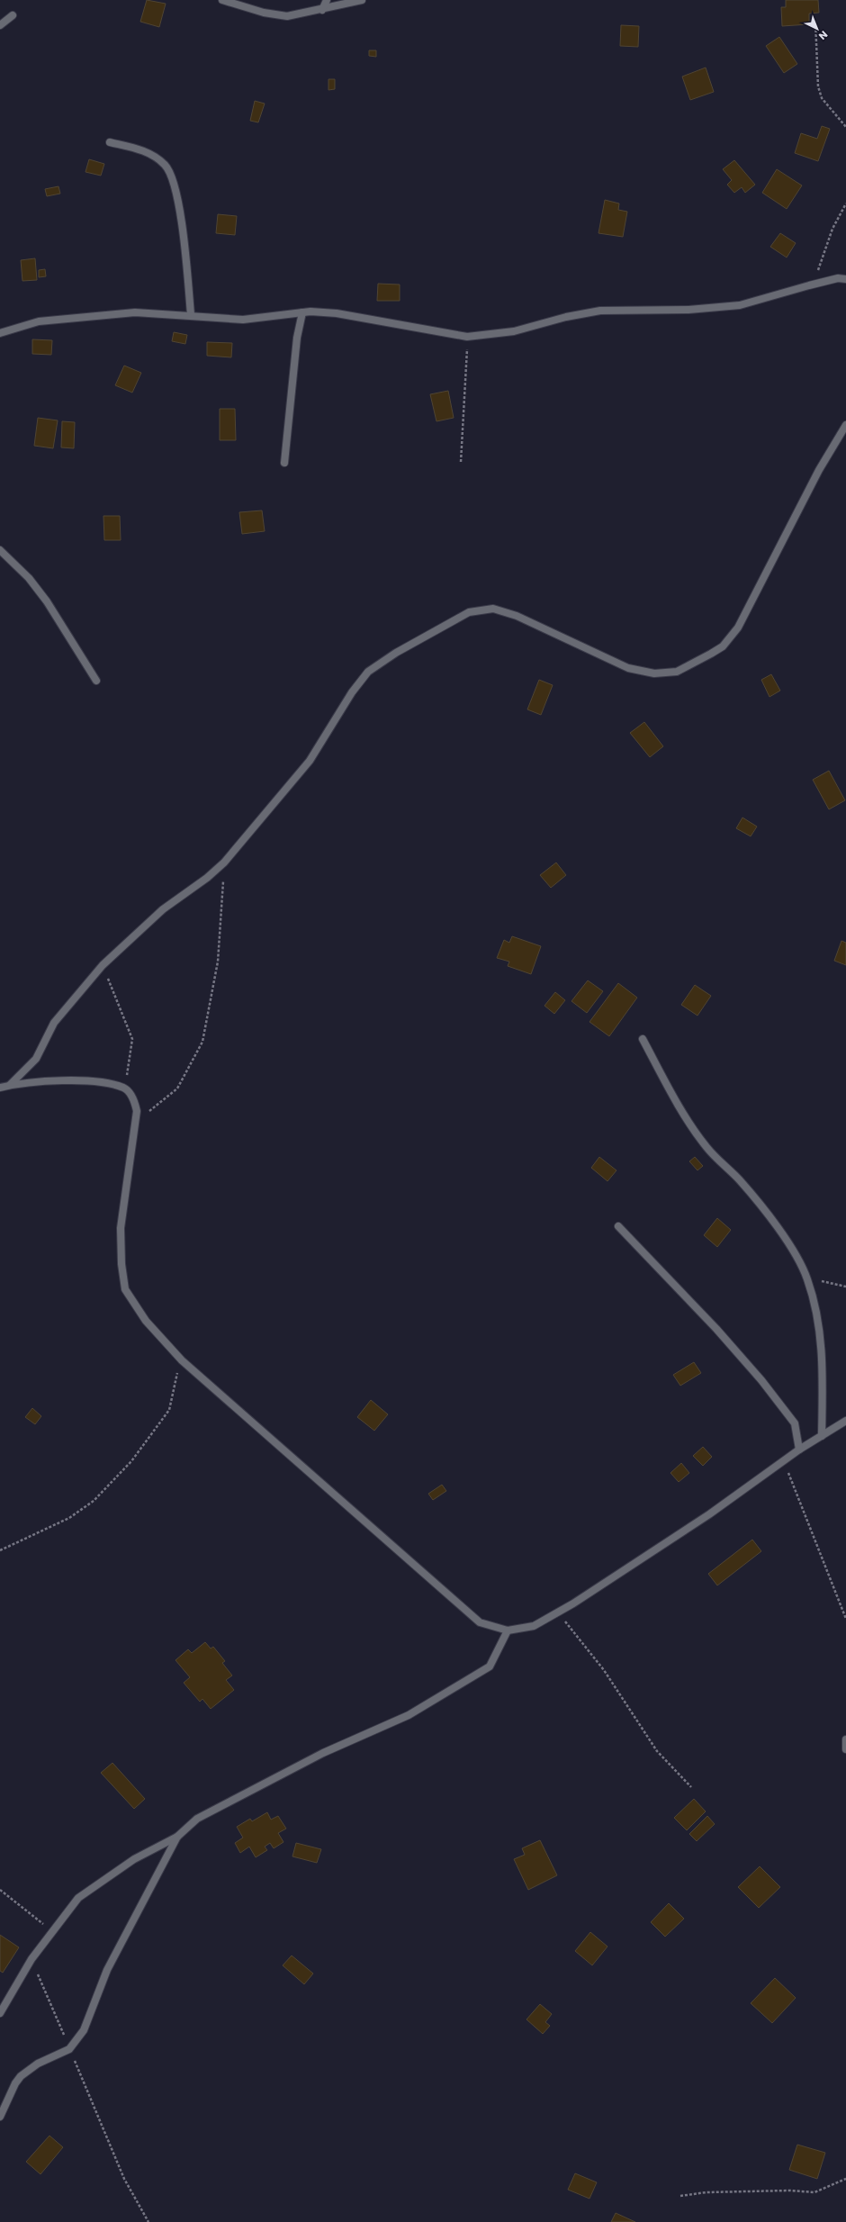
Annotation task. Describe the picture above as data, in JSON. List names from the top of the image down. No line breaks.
{"north":"bottom right"}
